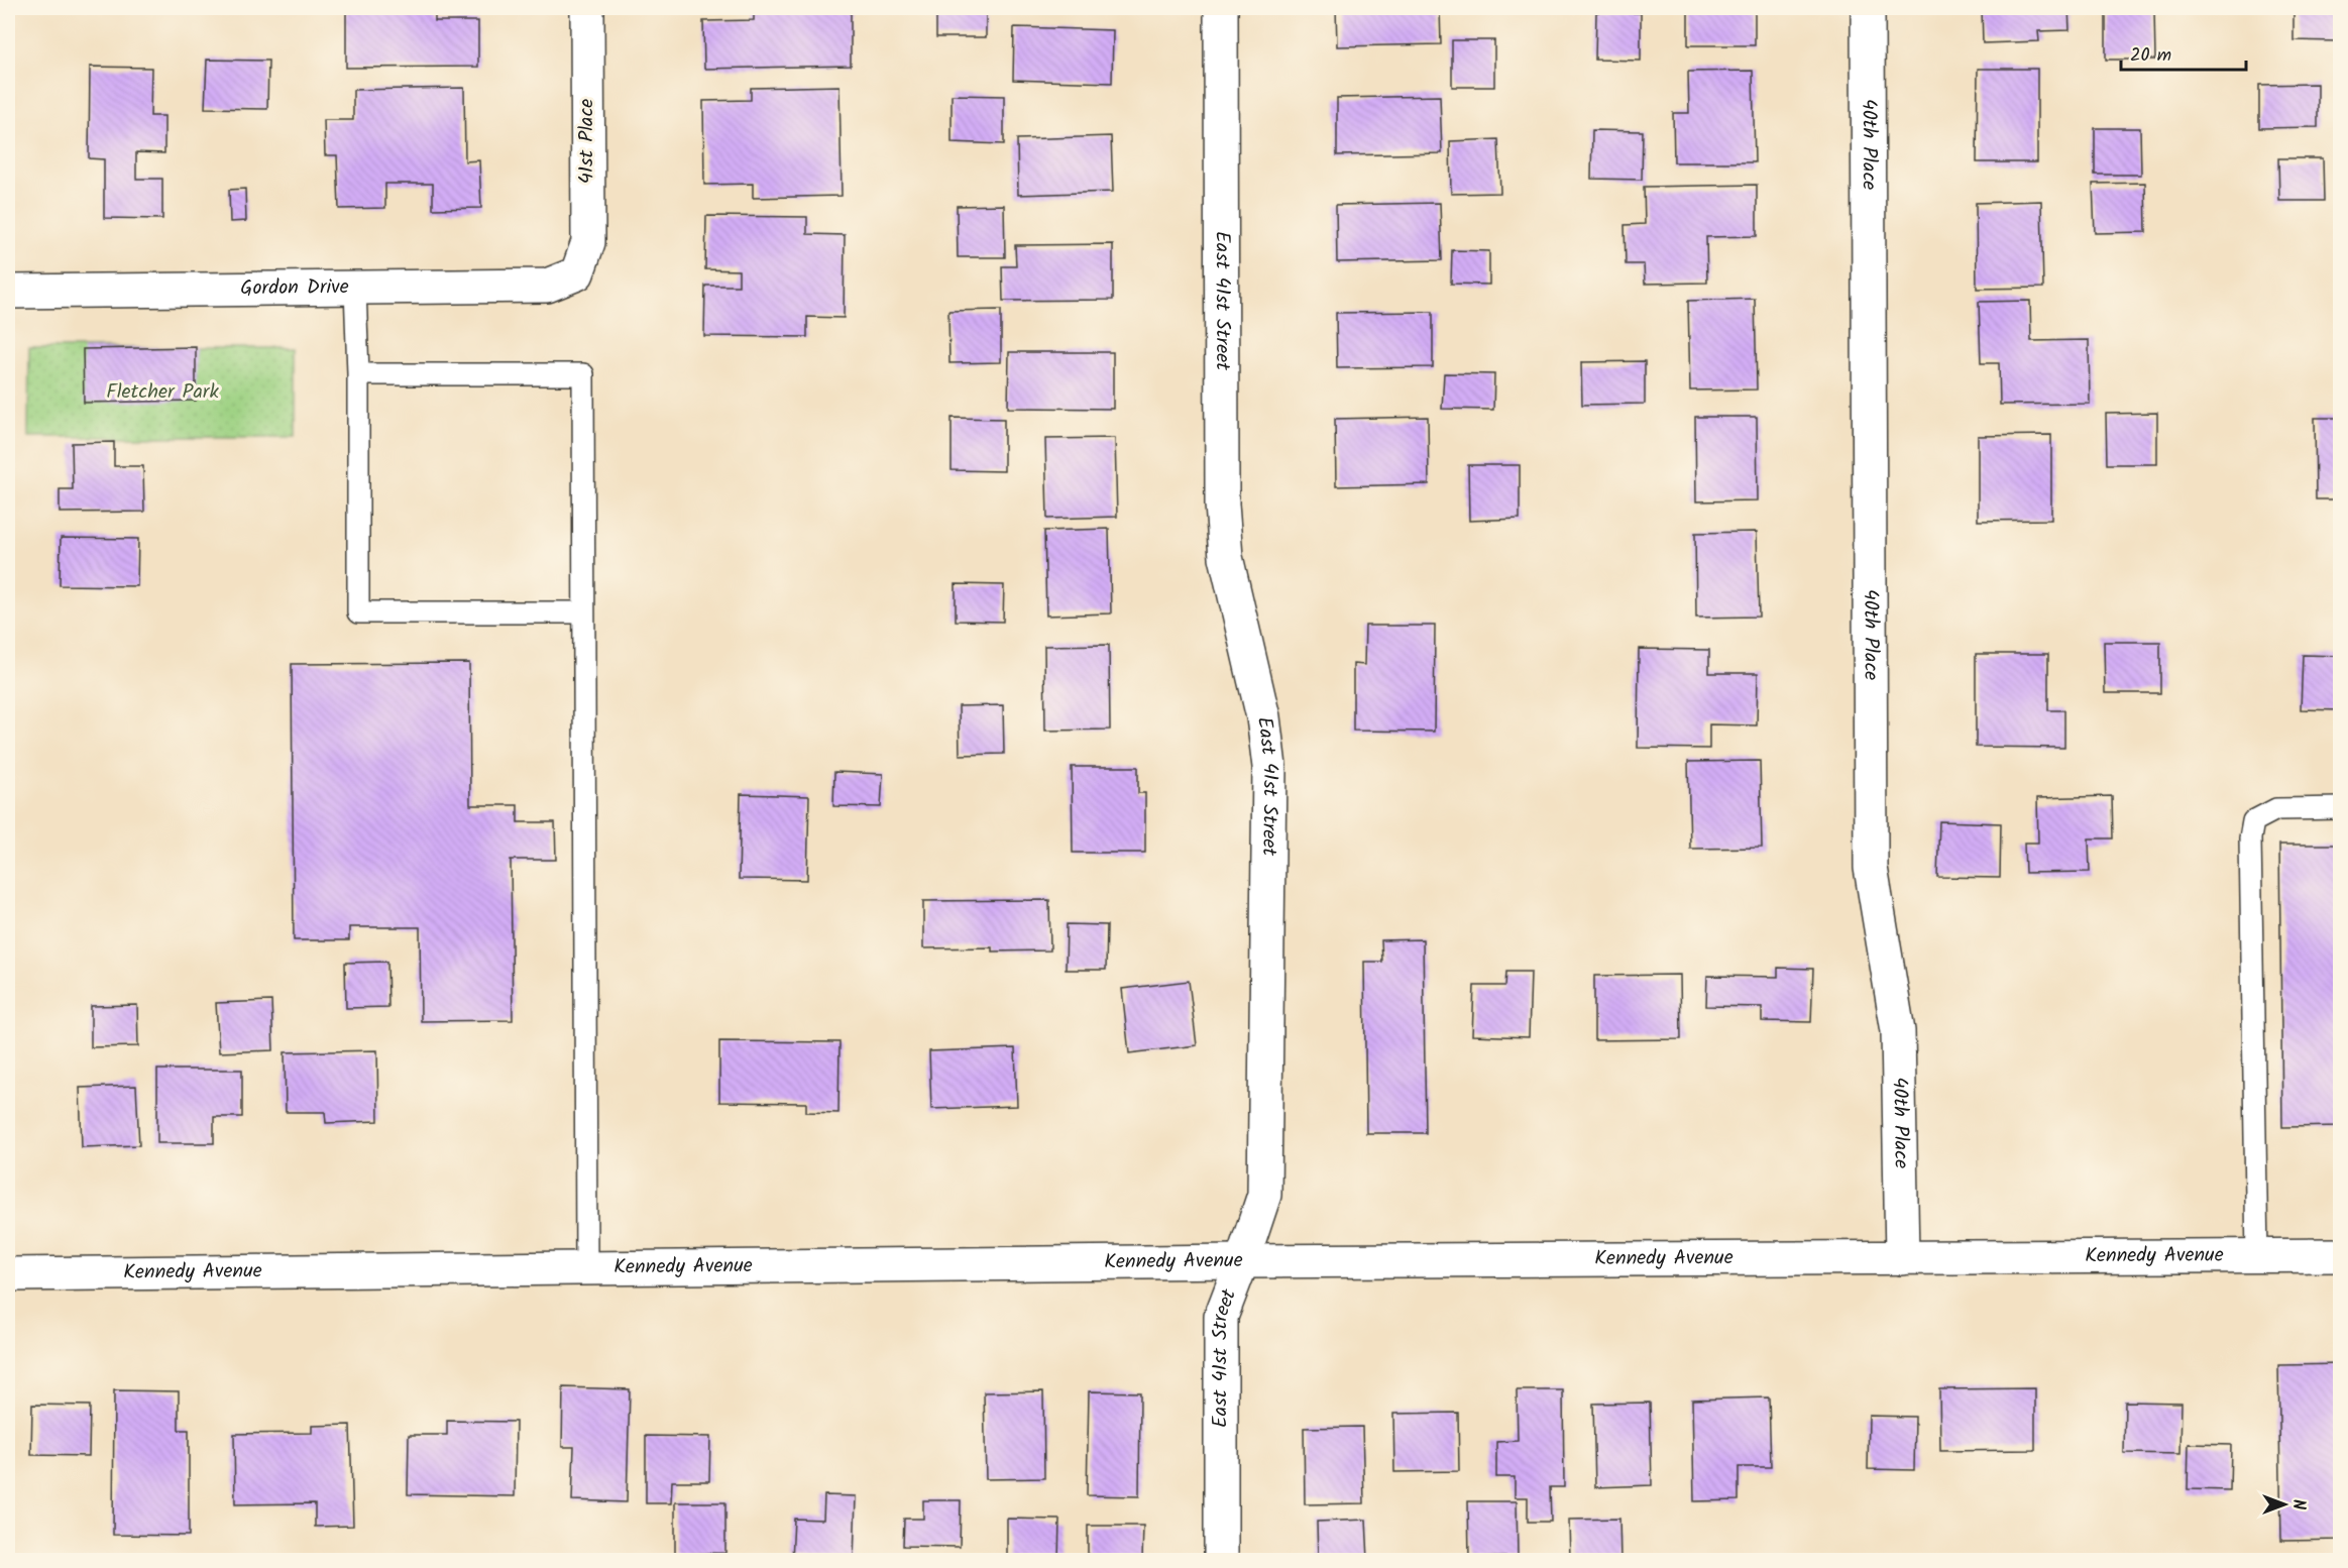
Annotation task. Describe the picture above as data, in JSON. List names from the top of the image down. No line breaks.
{"streets":{"street":["41st Place","40th Place","Gordon Drive","East 41st Street","Kennedy Avenue"]},"crossings":[["41st Place","Gordon Drive"],["40th Place","Kennedy Avenue"],["East 41st Street","Kennedy Avenue"]],"parks":["Fletcher Park"],"scale_bar":"20 m","north":"right"}
